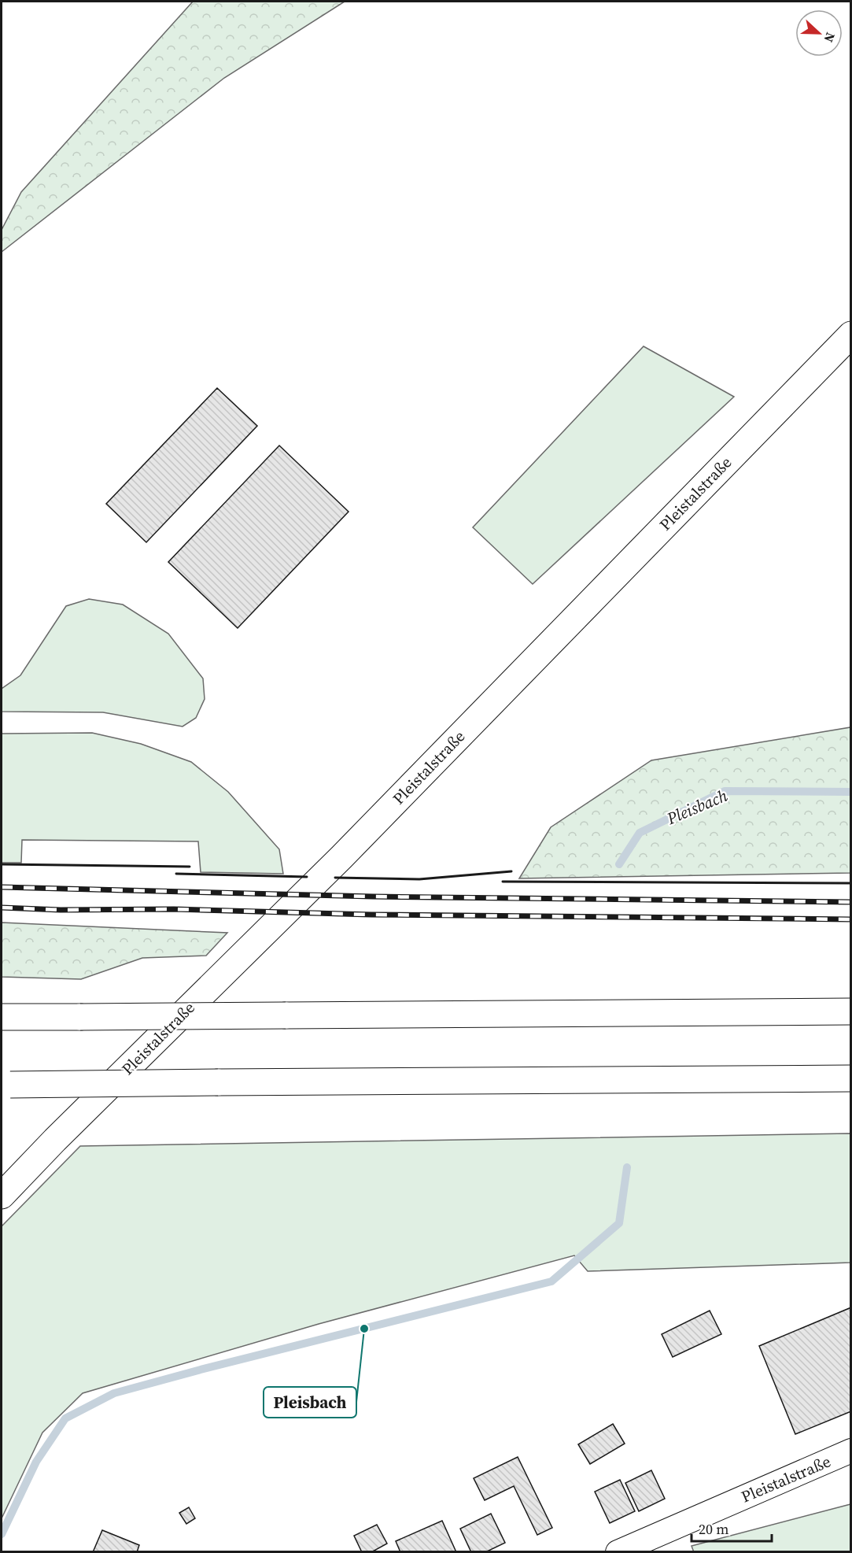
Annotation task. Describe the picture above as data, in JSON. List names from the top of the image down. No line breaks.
{"streets":{"main road":["Pleistalstraße"]},"water":["Pleisbach"],"places":["Pleisbach"],"scale_bar":"20 m","north":"right"}
